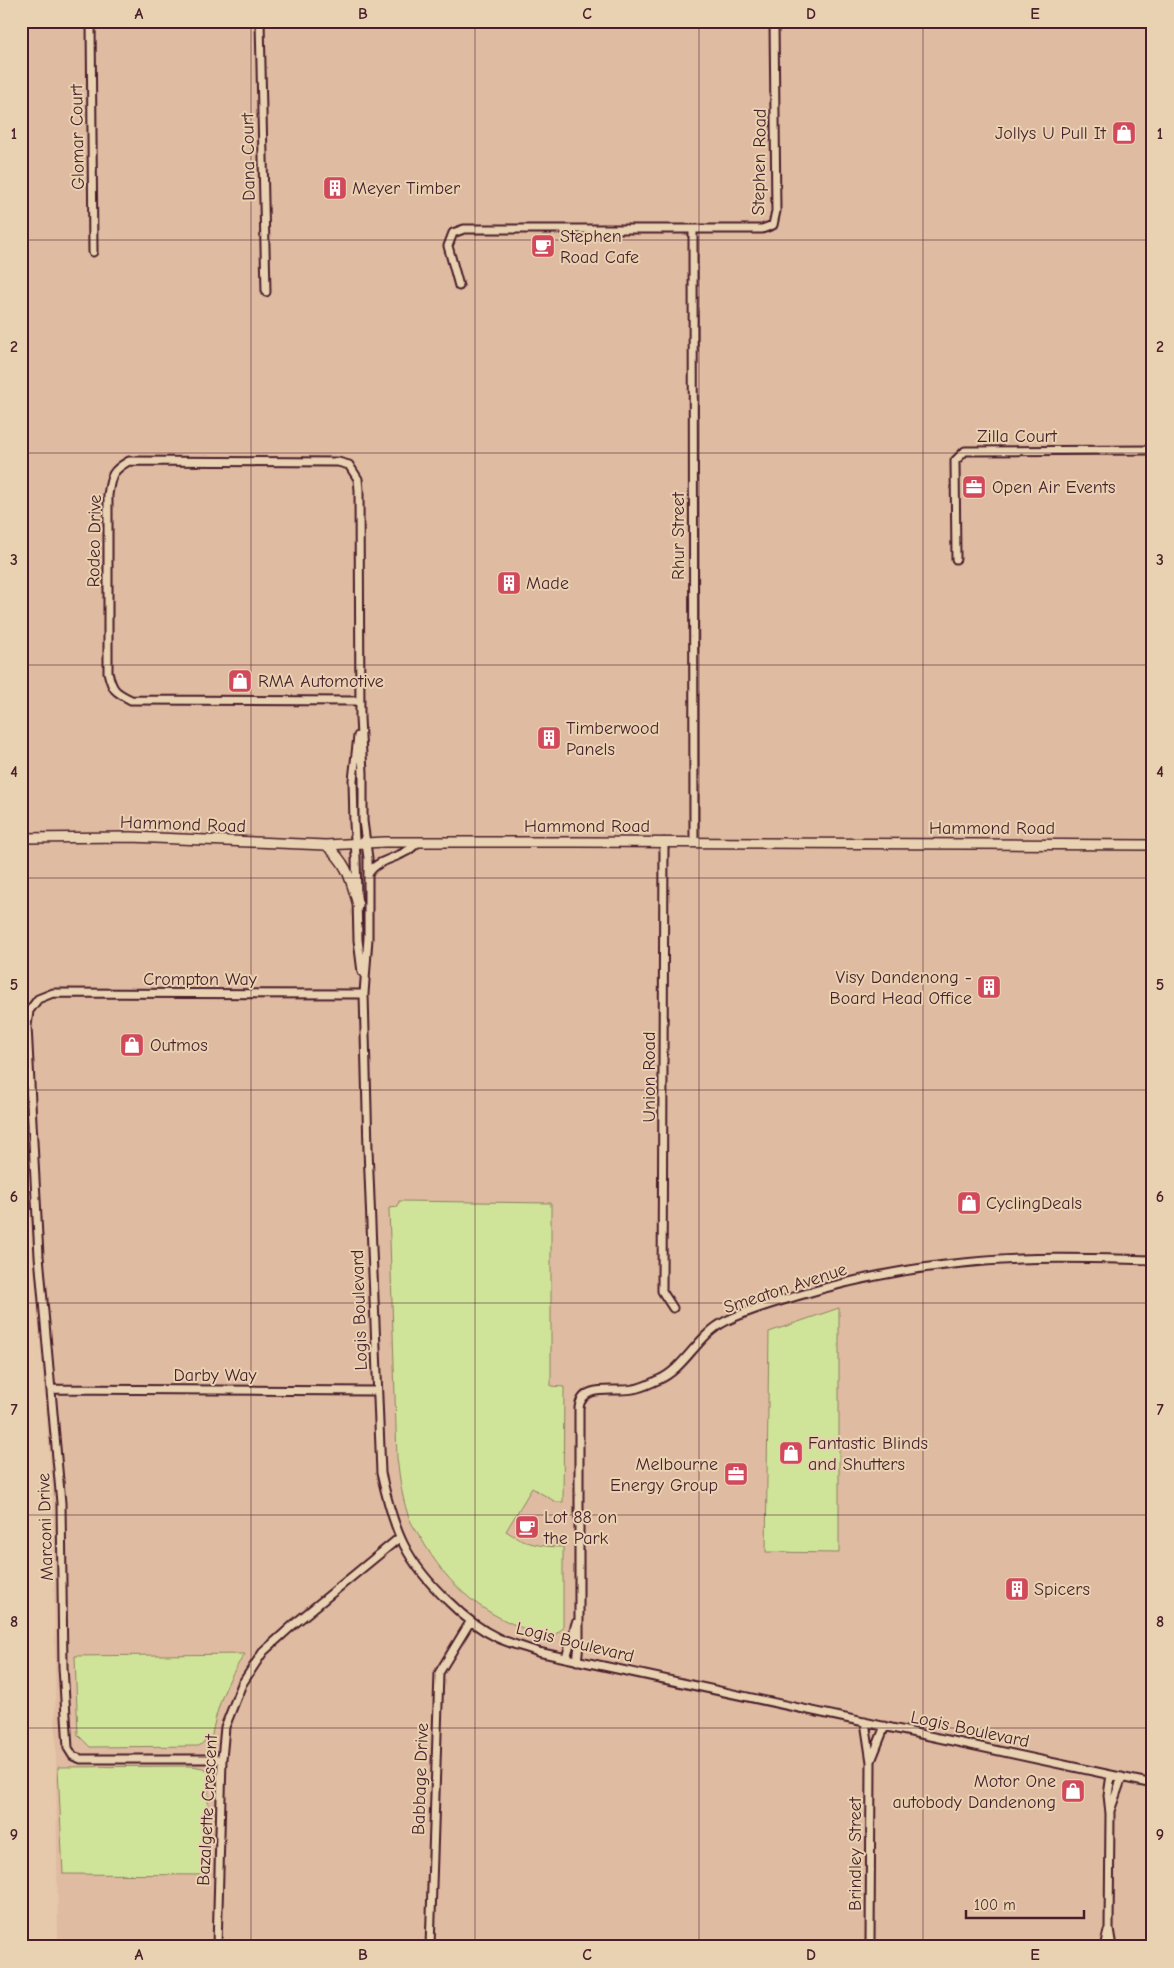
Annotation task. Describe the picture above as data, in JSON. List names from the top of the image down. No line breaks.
{"streets":{"main road":["Hammond Road"],"street":["Glomar Court","Dana Court","Stephen Road","Zilla Court","Rhur Street","Rodeo Drive","Crompton Way","Union Road","Smeaton Avenue","Logis Boulevard","Darby Way","Marconi Drive","Babbage Drive","Bazalgette Crescent","Brindley Street"]},"crossings":[["Stephen Road","Rhur Street"],["Rhur Street","Hammond Road"],["Rodeo Drive","Hammond Road"],["Rodeo Drive","Logis Boulevard"],["Hammond Road","Union Road"],["Hammond Road","Logis Boulevard"],["Crompton Way","Logis Boulevard"],["Crompton Way","Marconi Drive"],["Smeaton Avenue","Logis Boulevard"],["Logis Boulevard","Darby Way"],["Logis Boulevard","Babbage Drive"],["Logis Boulevard","Bazalgette Crescent"],["Logis Boulevard","Brindley Street"],["Darby Way","Marconi Drive"],["Marconi Drive","Bazalgette Crescent"]],"places":{"shop":["Jollys U Pull It","RMA Automotive","Outmos","CyclingDeals","Fantastic Blinds and Shutters","Motor One autobody Dandenong"],"building":["Meyer Timber","Made","Timberwood Panels","Visy Dandenong - Board Head Office","Spicers"],"cafe":["Stephen Road Cafe","Lot 88 on the Park"],"office":["Open Air Events","Melbourne Energy Group"]},"scale_bar":"100 m","grid":{"columns":["A","B","C","D","E"],"rows":["1","2","3","4","5","6","7","8","9"]}}
